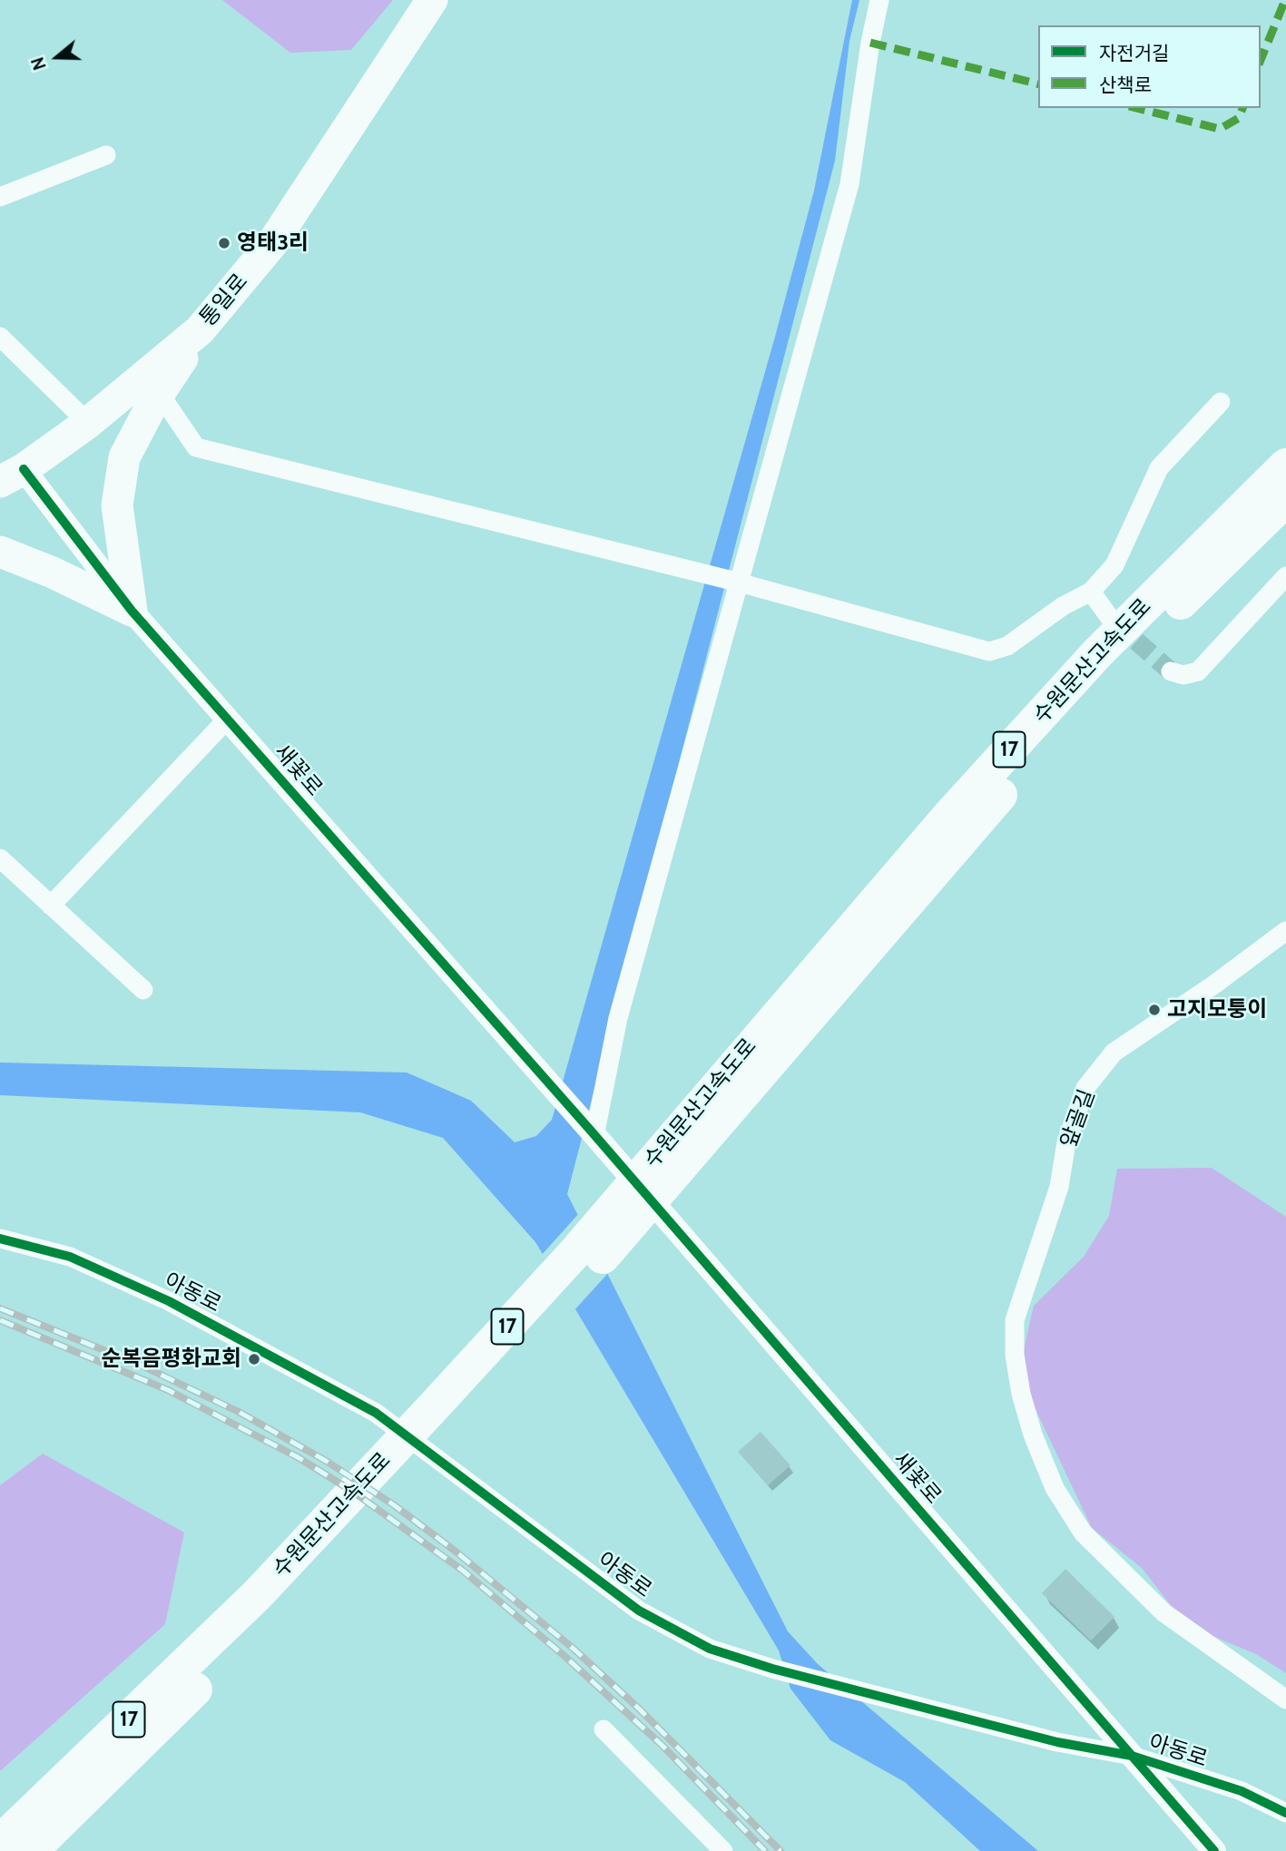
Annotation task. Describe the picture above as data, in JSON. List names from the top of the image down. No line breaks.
{"streets":{"highway":["수원문산고속도로","17"],"main road":["통일로"],"street":["새꽃로","앞골길","아동로"]},"crossings":[["통일로","새꽃로"],["새꽃로","아동로"]],"places":["영태3리","고지모퉁이","순복음평화교회"],"legend":["자전거길","산책로"],"north":"left"}
